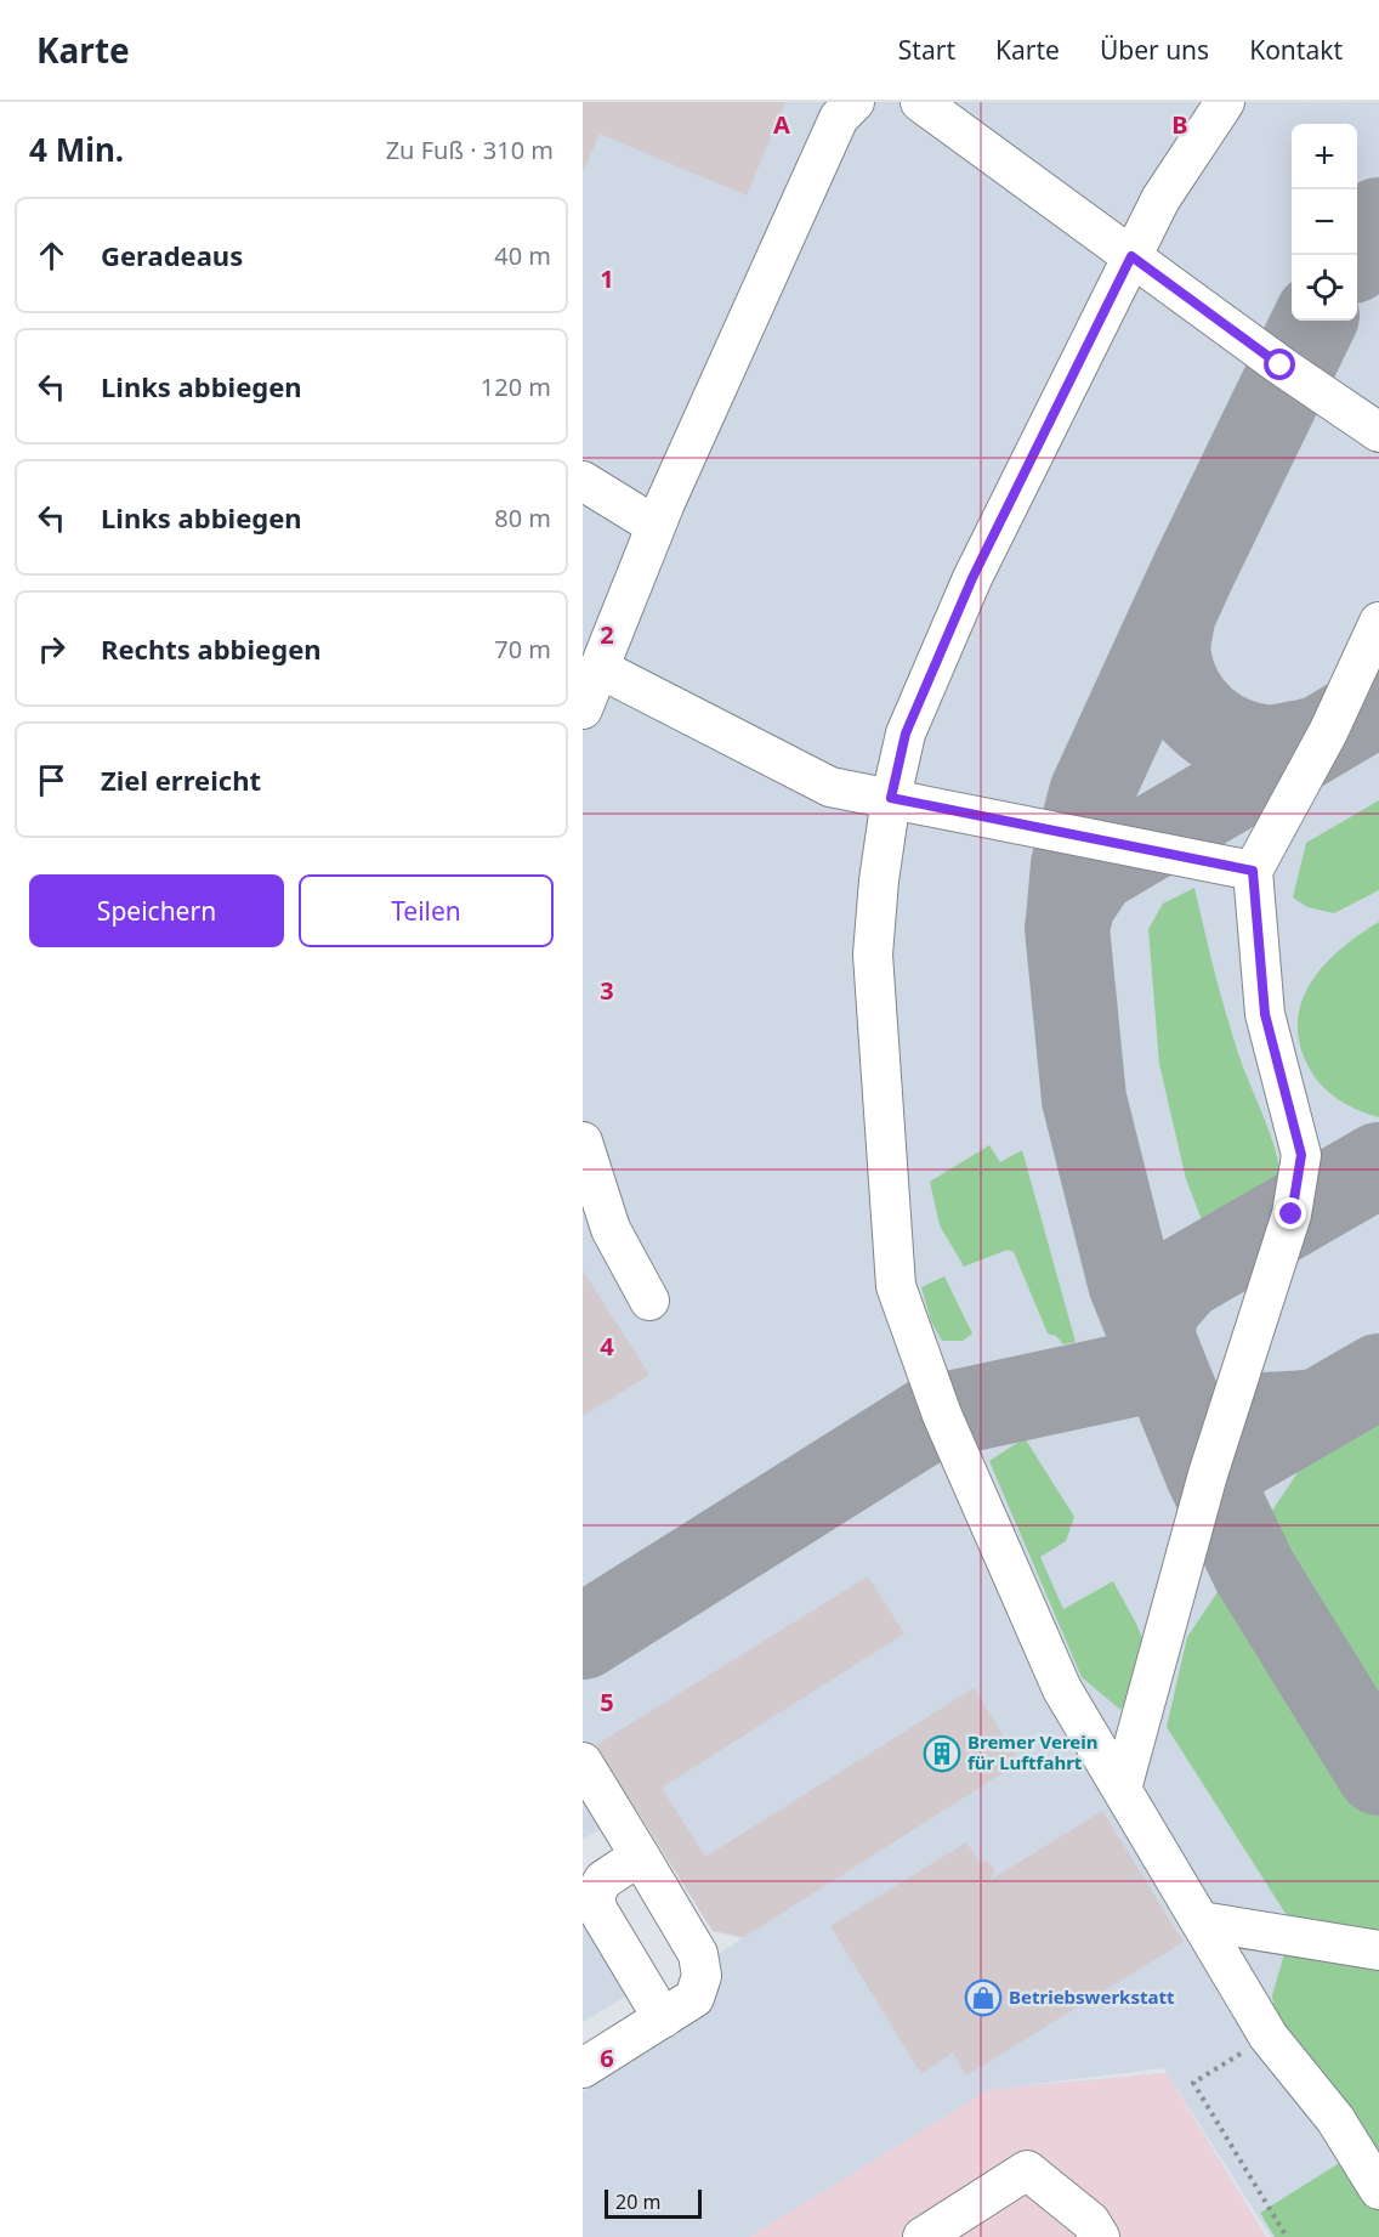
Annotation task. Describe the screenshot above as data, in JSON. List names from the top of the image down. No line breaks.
{"places":{"building":["Bremer Verein für Luftfahrt"],"shop":["Betriebswerkstatt"]},"scale_bar":"20 m","page":{"header":"Karte","nav":["Start","Karte","Über uns","Kontakt"],"heading":["4 Min.","Zu Fuß · 310 m"],"map_buttons":["+","−"],"list":[["Geradeaus","40 m"],["Links abbiegen","120 m"],["Links abbiegen","80 m"],["Rechts abbiegen","70 m"],"Ziel erreicht"],"buttons":["Speichern","Teilen"],"scale":"20 m"},"grid":{"columns":["A","B"],"rows":["1","2","3","4","5","6"]}}
